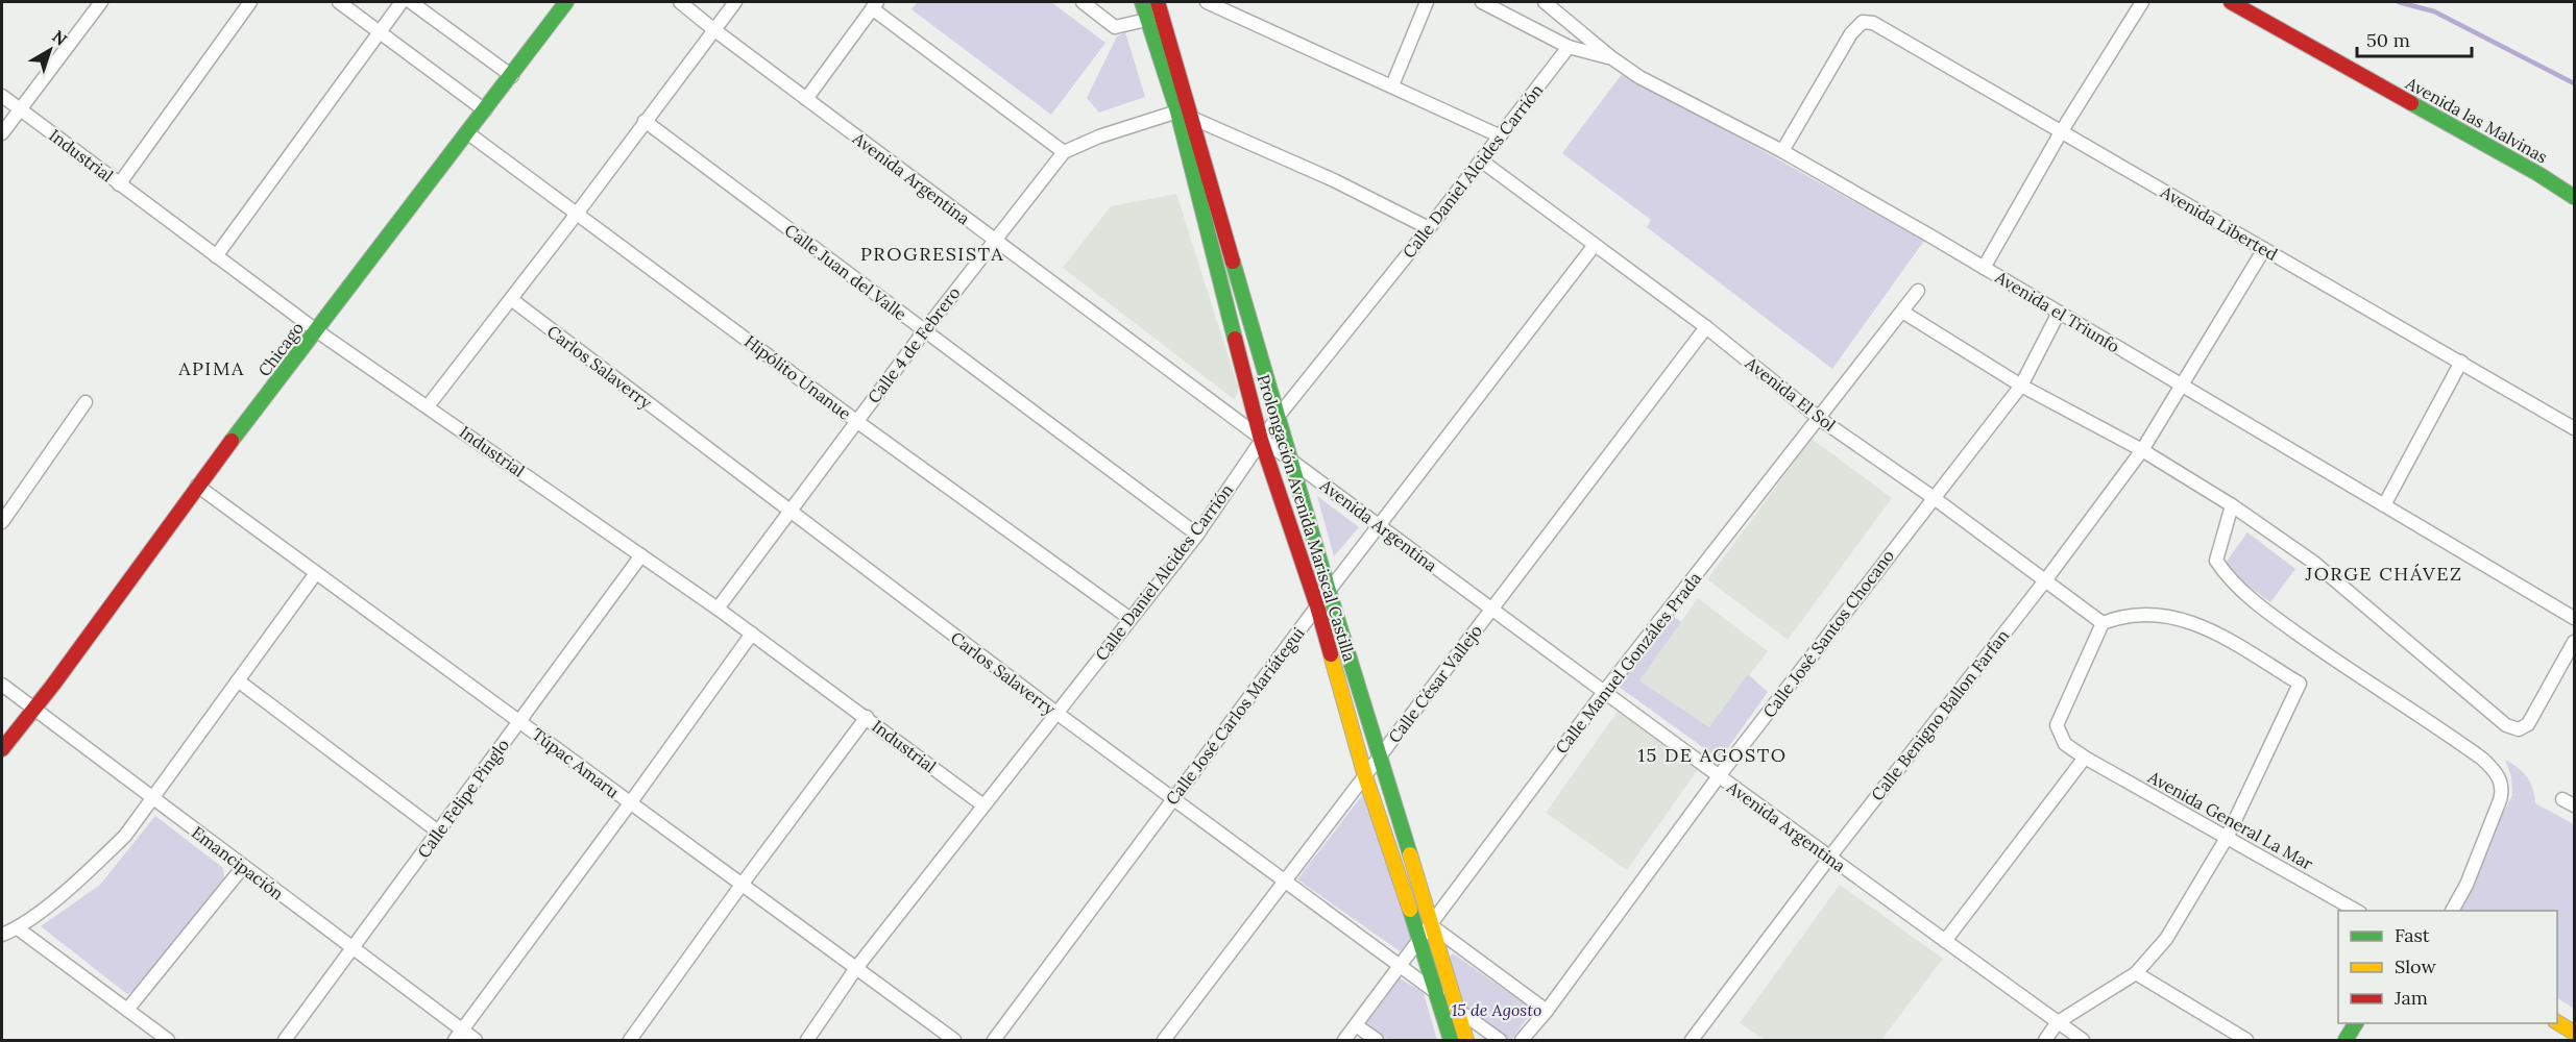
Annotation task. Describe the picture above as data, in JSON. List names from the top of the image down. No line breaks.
{"streets":{"main road":["Avenida las Malvinas","Chicago","Prolongación Avenida Mariscal Castilla"],"street":["Industrial","Calle Daniel Alcides Carrión","Avenida Argentina","Avenida Liberted","Calle Juan del Valle","Avenida el Triunfo","Calle 4 de Febrero","Carlos Salaverry","Hipólito Unanue","Avenida El Sol","Calle José Santos Chocano","Calle Manuel Gonzáles Prada","Calle César Vallejo","Calle Benigno Ballon Farfan","Calle José Carlos Mariátegui","Túpac Amaru","Calle Felipe Pinglo","Avenida General La Mar","Emancipación"]},"crossings":[["Industrial","Calle Daniel Alcides Carrión"],["Industrial","Calle 4 de Febrero"],["Industrial","Chicago"],["Industrial","Calle Felipe Pinglo"],["Calle Daniel Alcides Carrión","Avenida Argentina"],["Calle Daniel Alcides Carrión","Calle Juan del Valle"],["Calle Daniel Alcides Carrión","Carlos Salaverry"],["Calle Daniel Alcides Carrión","Hipólito Unanue"],["Calle Daniel Alcides Carrión","Avenida El Sol"],["Calle Daniel Alcides Carrión","Prolongación Avenida Mariscal Castilla"],["Calle Daniel Alcides Carrión","Túpac Amaru"],["Avenida Argentina","Calle 4 de Febrero"],["Avenida Argentina","Prolongación Avenida Mariscal Castilla"],["Avenida Argentina","Calle José Santos Chocano"],["Avenida Argentina","Calle Manuel Gonzáles Prada"],["Avenida Argentina","Calle César Vallejo"],["Avenida Argentina","Calle Benigno Ballon Farfan"],["Avenida Argentina","Calle José Carlos Mariátegui"],["Avenida Liberted","Avenida el Triunfo"],["Avenida Liberted","Calle Benigno Ballon Farfan"],["Calle Juan del Valle","Calle 4 de Febrero"],["Avenida el Triunfo","Calle José Santos Chocano"],["Avenida el Triunfo","Calle Benigno Ballon Farfan"],["Calle 4 de Febrero","Carlos Salaverry"],["Calle 4 de Febrero","Hipólito Unanue"],["Calle 4 de Febrero","Prolongación Avenida Mariscal Castilla"],["Chicago","Hipólito Unanue"],["Chicago","Túpac Amaru"],["Chicago","Emancipación"],["Carlos Salaverry","Prolongación Avenida Mariscal Castilla"],["Carlos Salaverry","Calle Manuel Gonzáles Prada"],["Carlos Salaverry","Calle César Vallejo"],["Carlos Salaverry","Calle José Carlos Mariátegui"],["Avenida El Sol","Calle José Santos Chocano"],["Avenida El Sol","Calle Manuel Gonzáles Prada"],["Avenida El Sol","Calle César Vallejo"],["Avenida El Sol","Calle Benigno Ballon Farfan"],["Avenida El Sol","Calle José Carlos Mariátegui"],["Avenida El Sol","Avenida General La Mar"],["Prolongación Avenida Mariscal Castilla","Calle Manuel Gonzáles Prada"],["Prolongación Avenida Mariscal Castilla","Calle César Vallejo"],["Prolongación Avenida Mariscal Castilla","Calle José Carlos Mariátegui"],["Túpac Amaru","Calle Felipe Pinglo"],["Calle Felipe Pinglo","Emancipación"]],"districts":["PROGRESISTA","APIMA","JORGE CHÁVEZ","15 DE AGOSTO"],"parks":["15 de Agosto"],"legend":["Fast","Slow","Jam"],"scale_bar":"50 m","north":"top right"}
